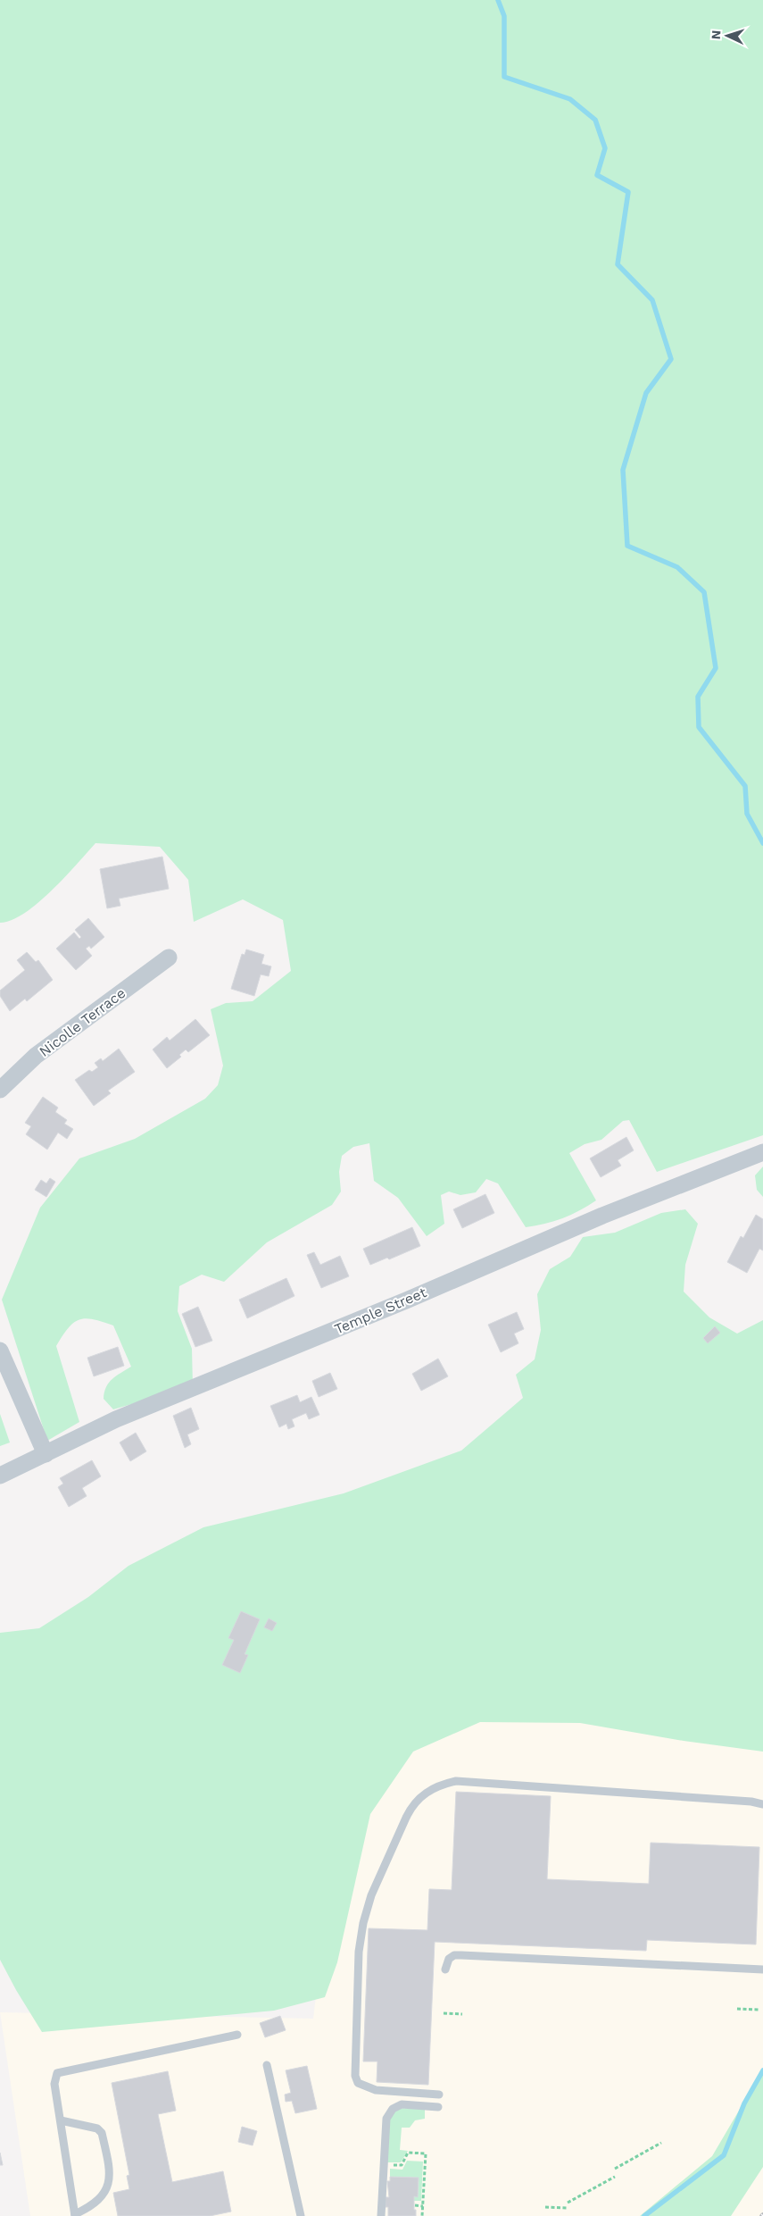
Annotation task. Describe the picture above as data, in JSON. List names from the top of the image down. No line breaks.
{"streets":{"street":["Nicolle Terrace","Temple Street"]},"north":"left"}
